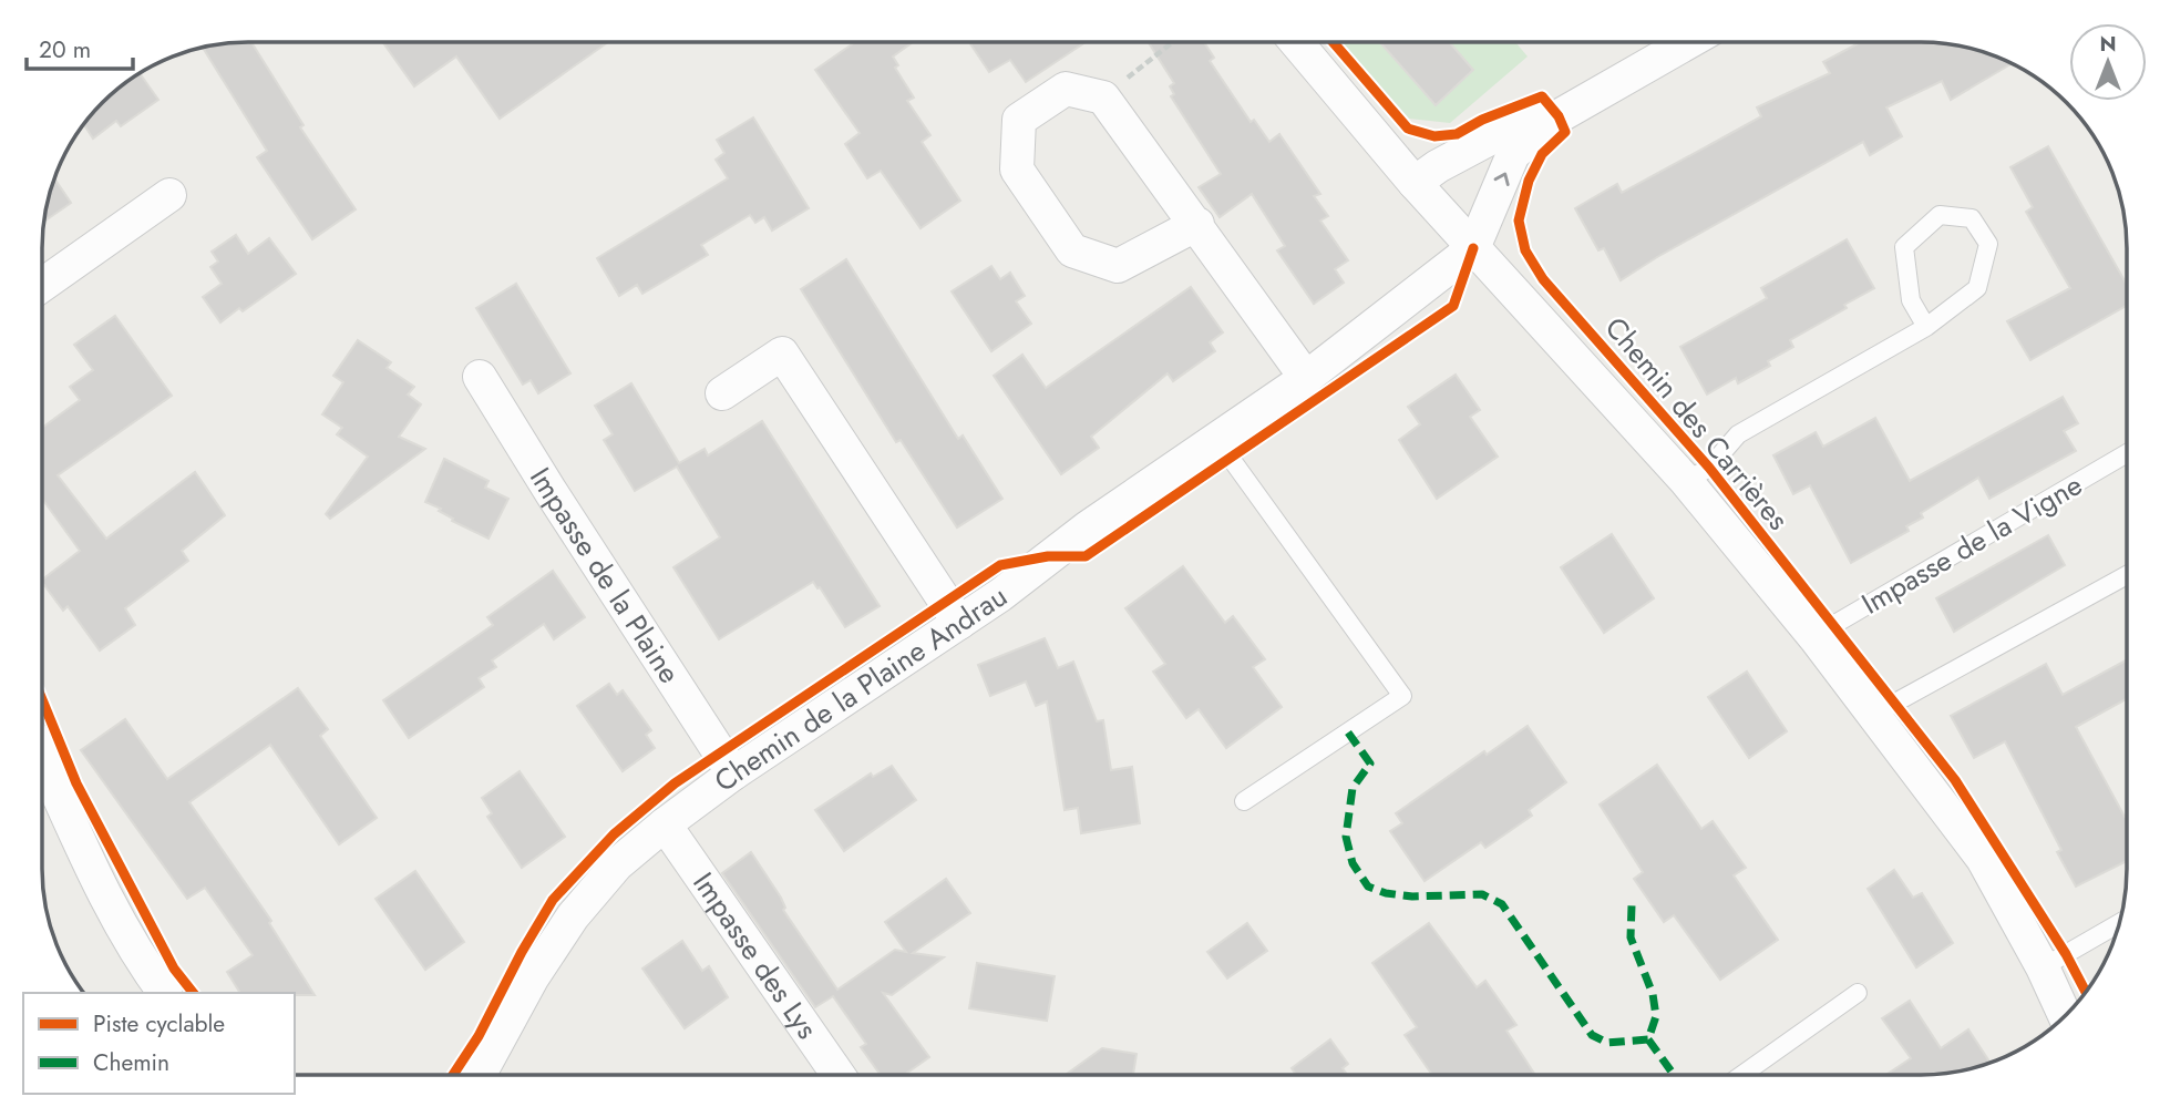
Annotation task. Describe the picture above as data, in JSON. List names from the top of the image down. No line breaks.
{"streets":{"street":["Chemin des Carrières","Impasse de la Plaine","Chemin de la Plaine Andrau","Impasse des Lys"],"lane":["Impasse de la Vigne"]},"crossings":[["Chemin des Carrières","Impasse de la Vigne"],["Chemin des Carrières","Chemin de la Plaine Andrau"],["Impasse de la Plaine","Chemin de la Plaine Andrau"],["Chemin de la Plaine Andrau","Impasse des Lys"]],"legend":["Piste cyclable","Chemin"],"scale_bar":"20 m","north":"top"}
